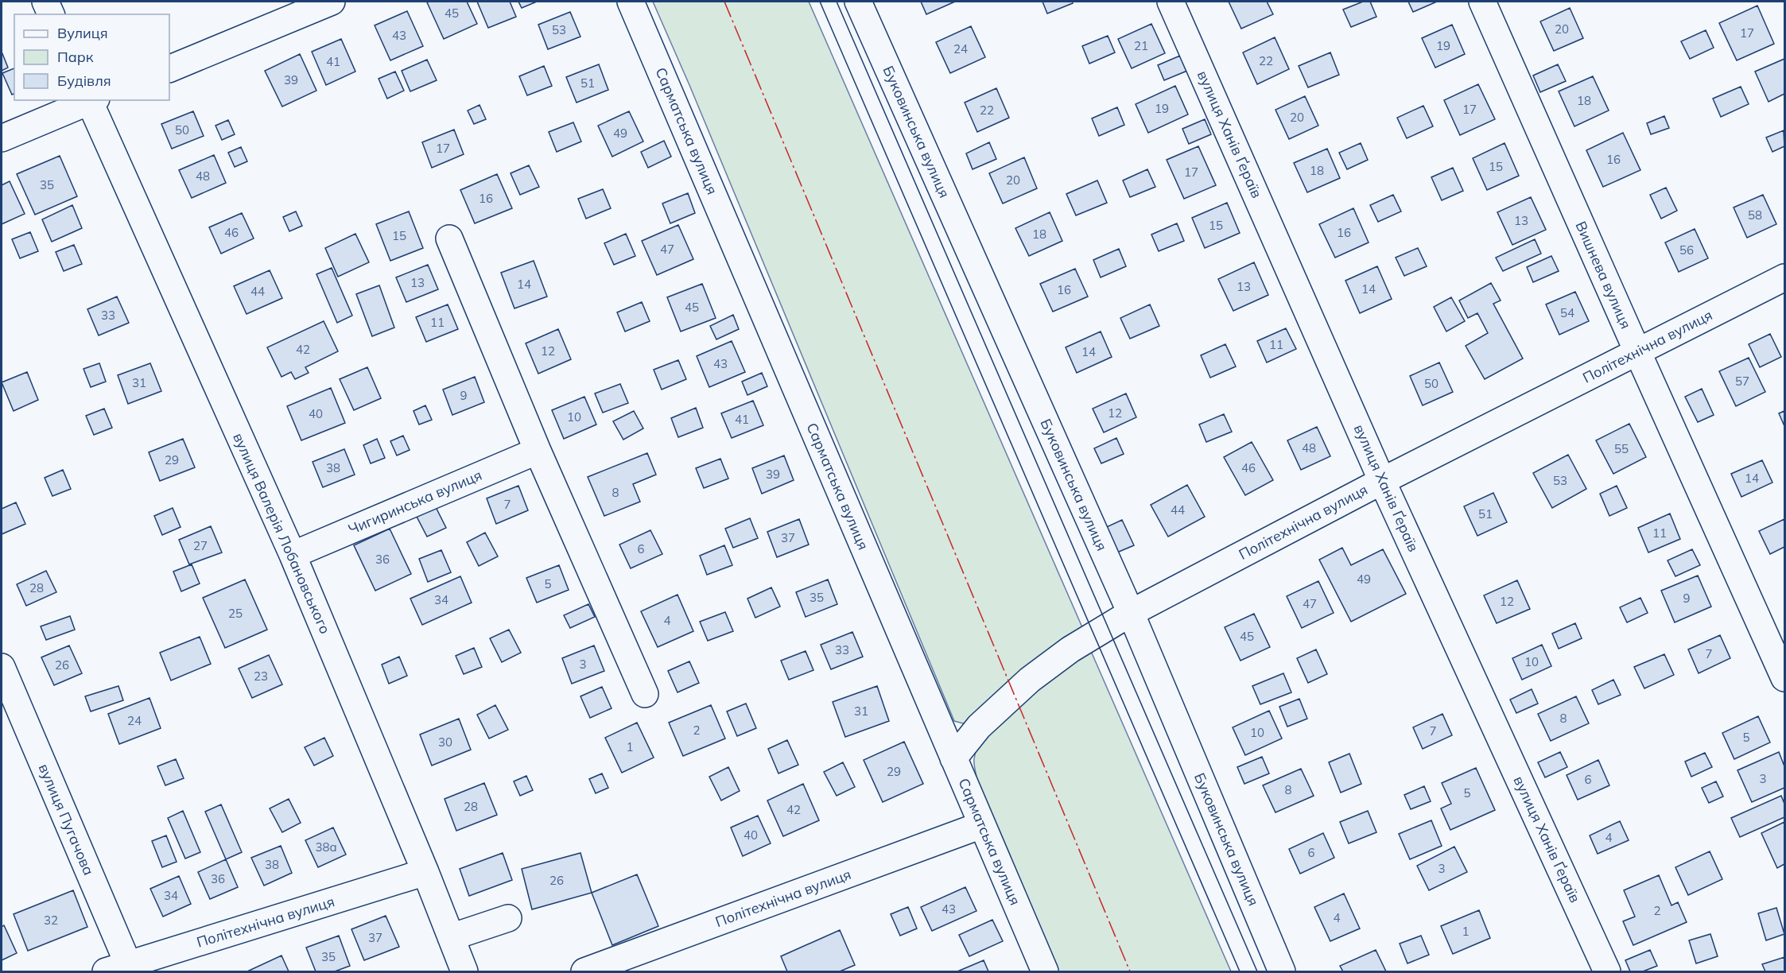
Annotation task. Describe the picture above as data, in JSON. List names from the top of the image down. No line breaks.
{"streets":{"street":["Сарматська вулиця","Буковинська вулиця","вулиця Ханів Ґераїв","Вишнева вулиця","Політехнічна вулиця","Чигиринська вулиця","вулиця Валерія Лобановського","вулиця Пугачова"]},"crossings":[["Сарматська вулиця","Політехнічна вулиця"],["Буковинська вулиця","Політехнічна вулиця"],["вулиця Ханів Ґераїв","Політехнічна вулиця"],["Вишнева вулиця","Політехнічна вулиця"],["Політехнічна вулиця","вулиця Валерія Лобановського"],["Політехнічна вулиця","вулиця Пугачова"],["Чигиринська вулиця","вулиця Валерія Лобановського"]],"house_numbers":["45","20","53","17","43","21","19","24","22","41","39","51","18","19","17","22","20","50","49","17","16","15","18","17","48","20","35","16","58","13","15","46","16","18","15","47","56","13","14","13","14","16","44","45","54","33","11","11","42","12","14","43","57","31","50","9","12","40","10","41","48","55","29","38","46","39","14","53","8","7","44","51","11","37","27","6","36","49","5","28","35","9","34","12","47","25","4","45","33","7","10","3","26","23","31","8","24","2","7","10","5","30","1","29","3","6","8","5","28","42","40","4","38а","6","38","3","36","26","34","43","2","4","32","1","37","35"],"legend":["Вулиця","Парк","Будівля"]}
